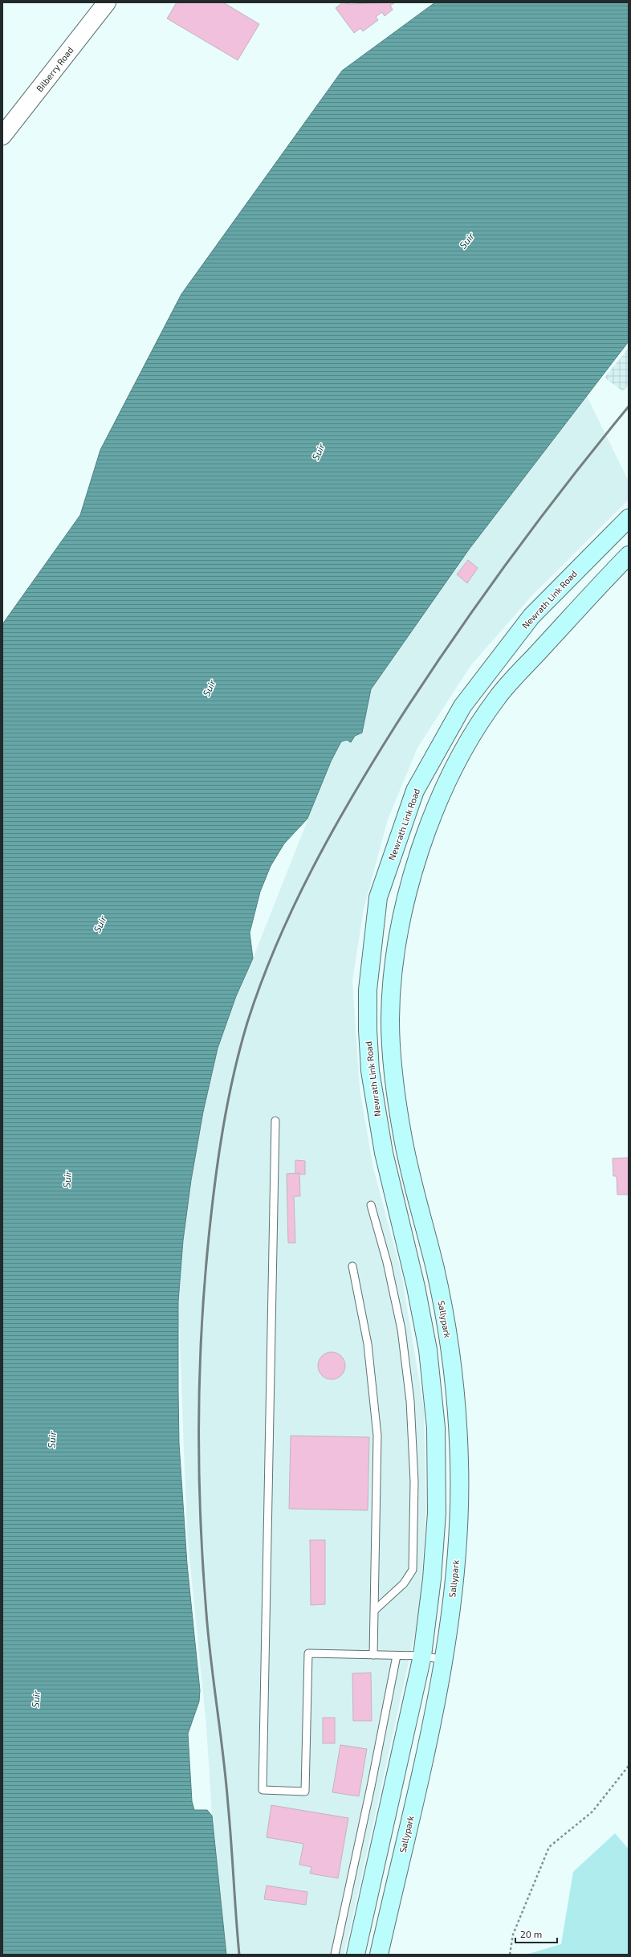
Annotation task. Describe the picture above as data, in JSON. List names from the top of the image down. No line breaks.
{"streets":{"main road":["Newrath Link Road","Sallypark"],"street":["Bilberry Road"]},"water":["Suir"],"scale_bar":"20 m"}
